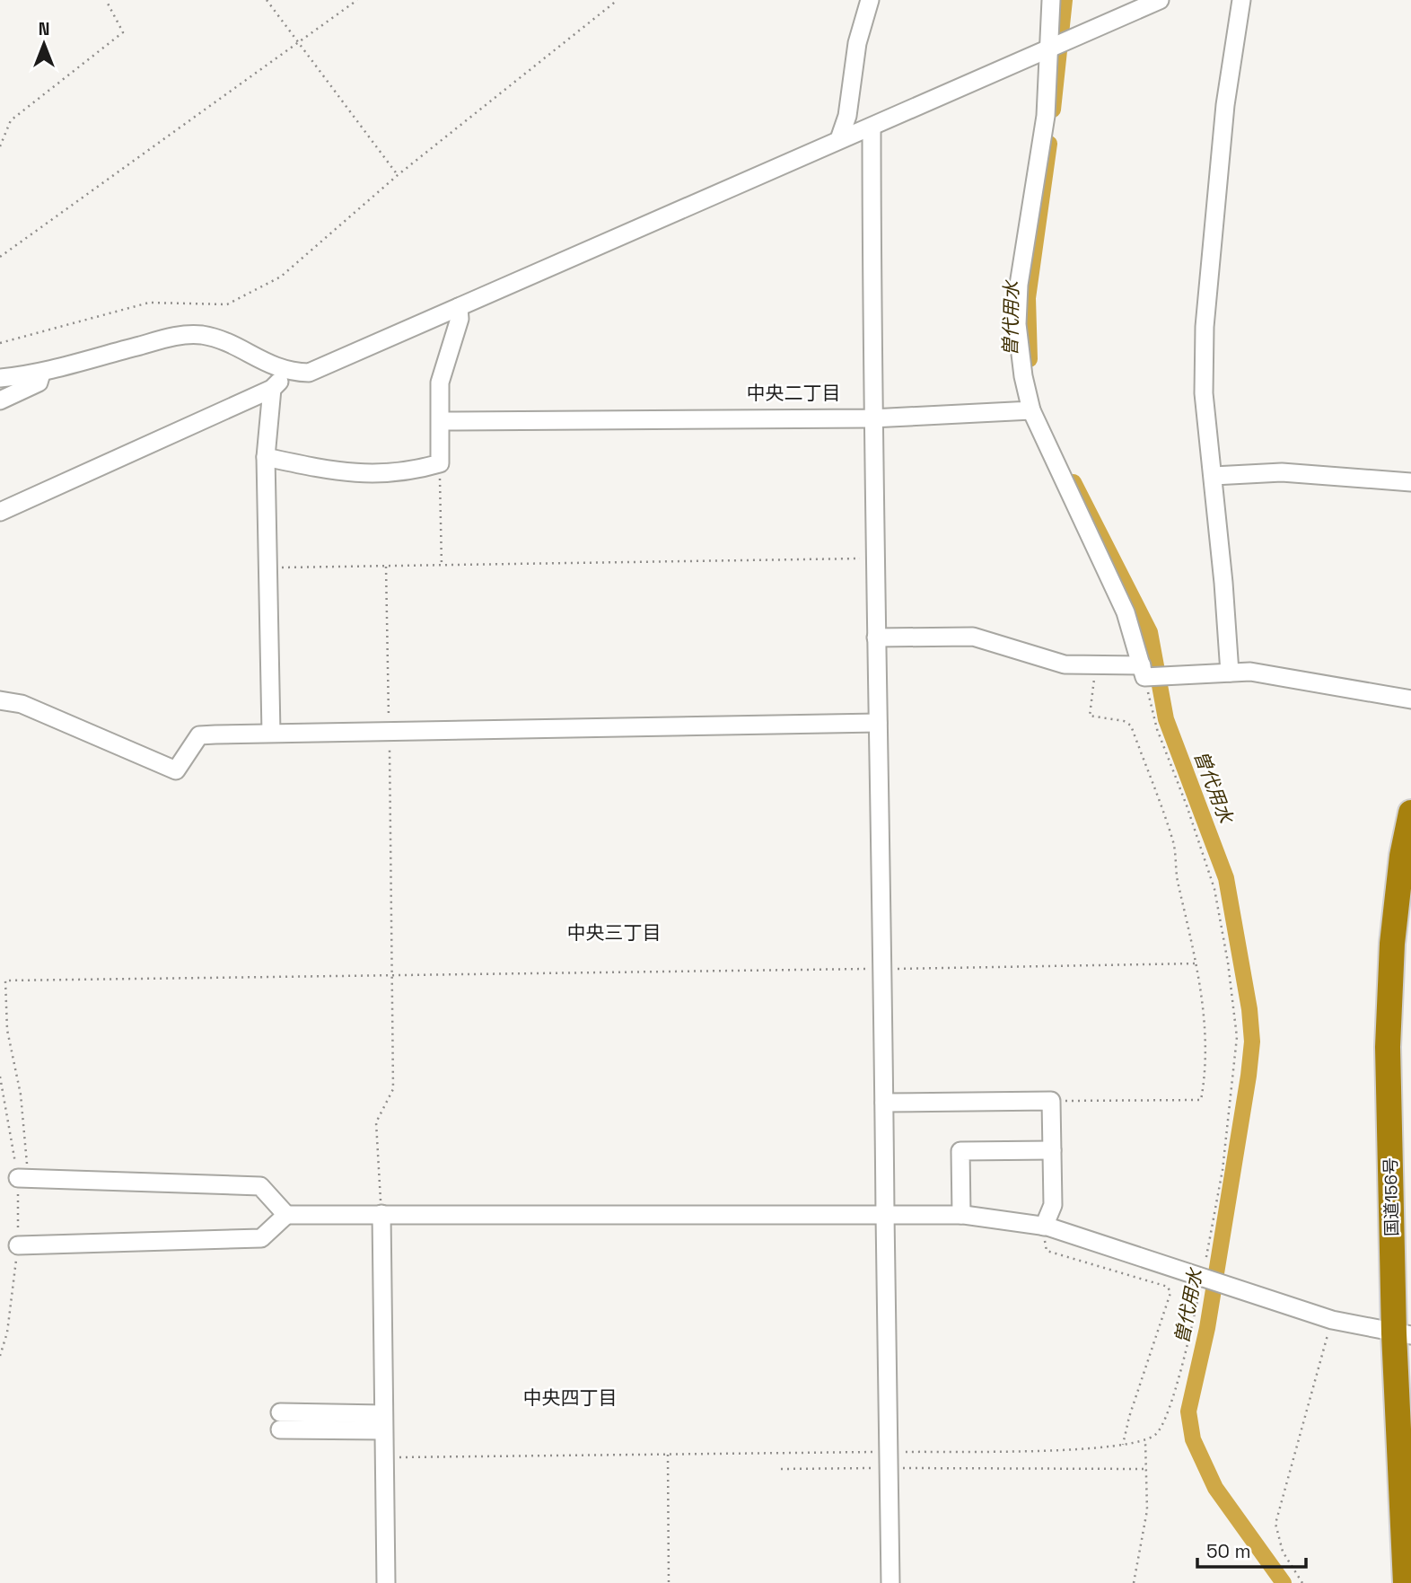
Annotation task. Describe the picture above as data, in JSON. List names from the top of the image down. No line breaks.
{"streets":{"highway":["国道156号"]},"districts":["中央二丁目","中央三丁目","中央四丁目"],"water":["曽代用水"],"scale_bar":"50 m","north":"top"}
